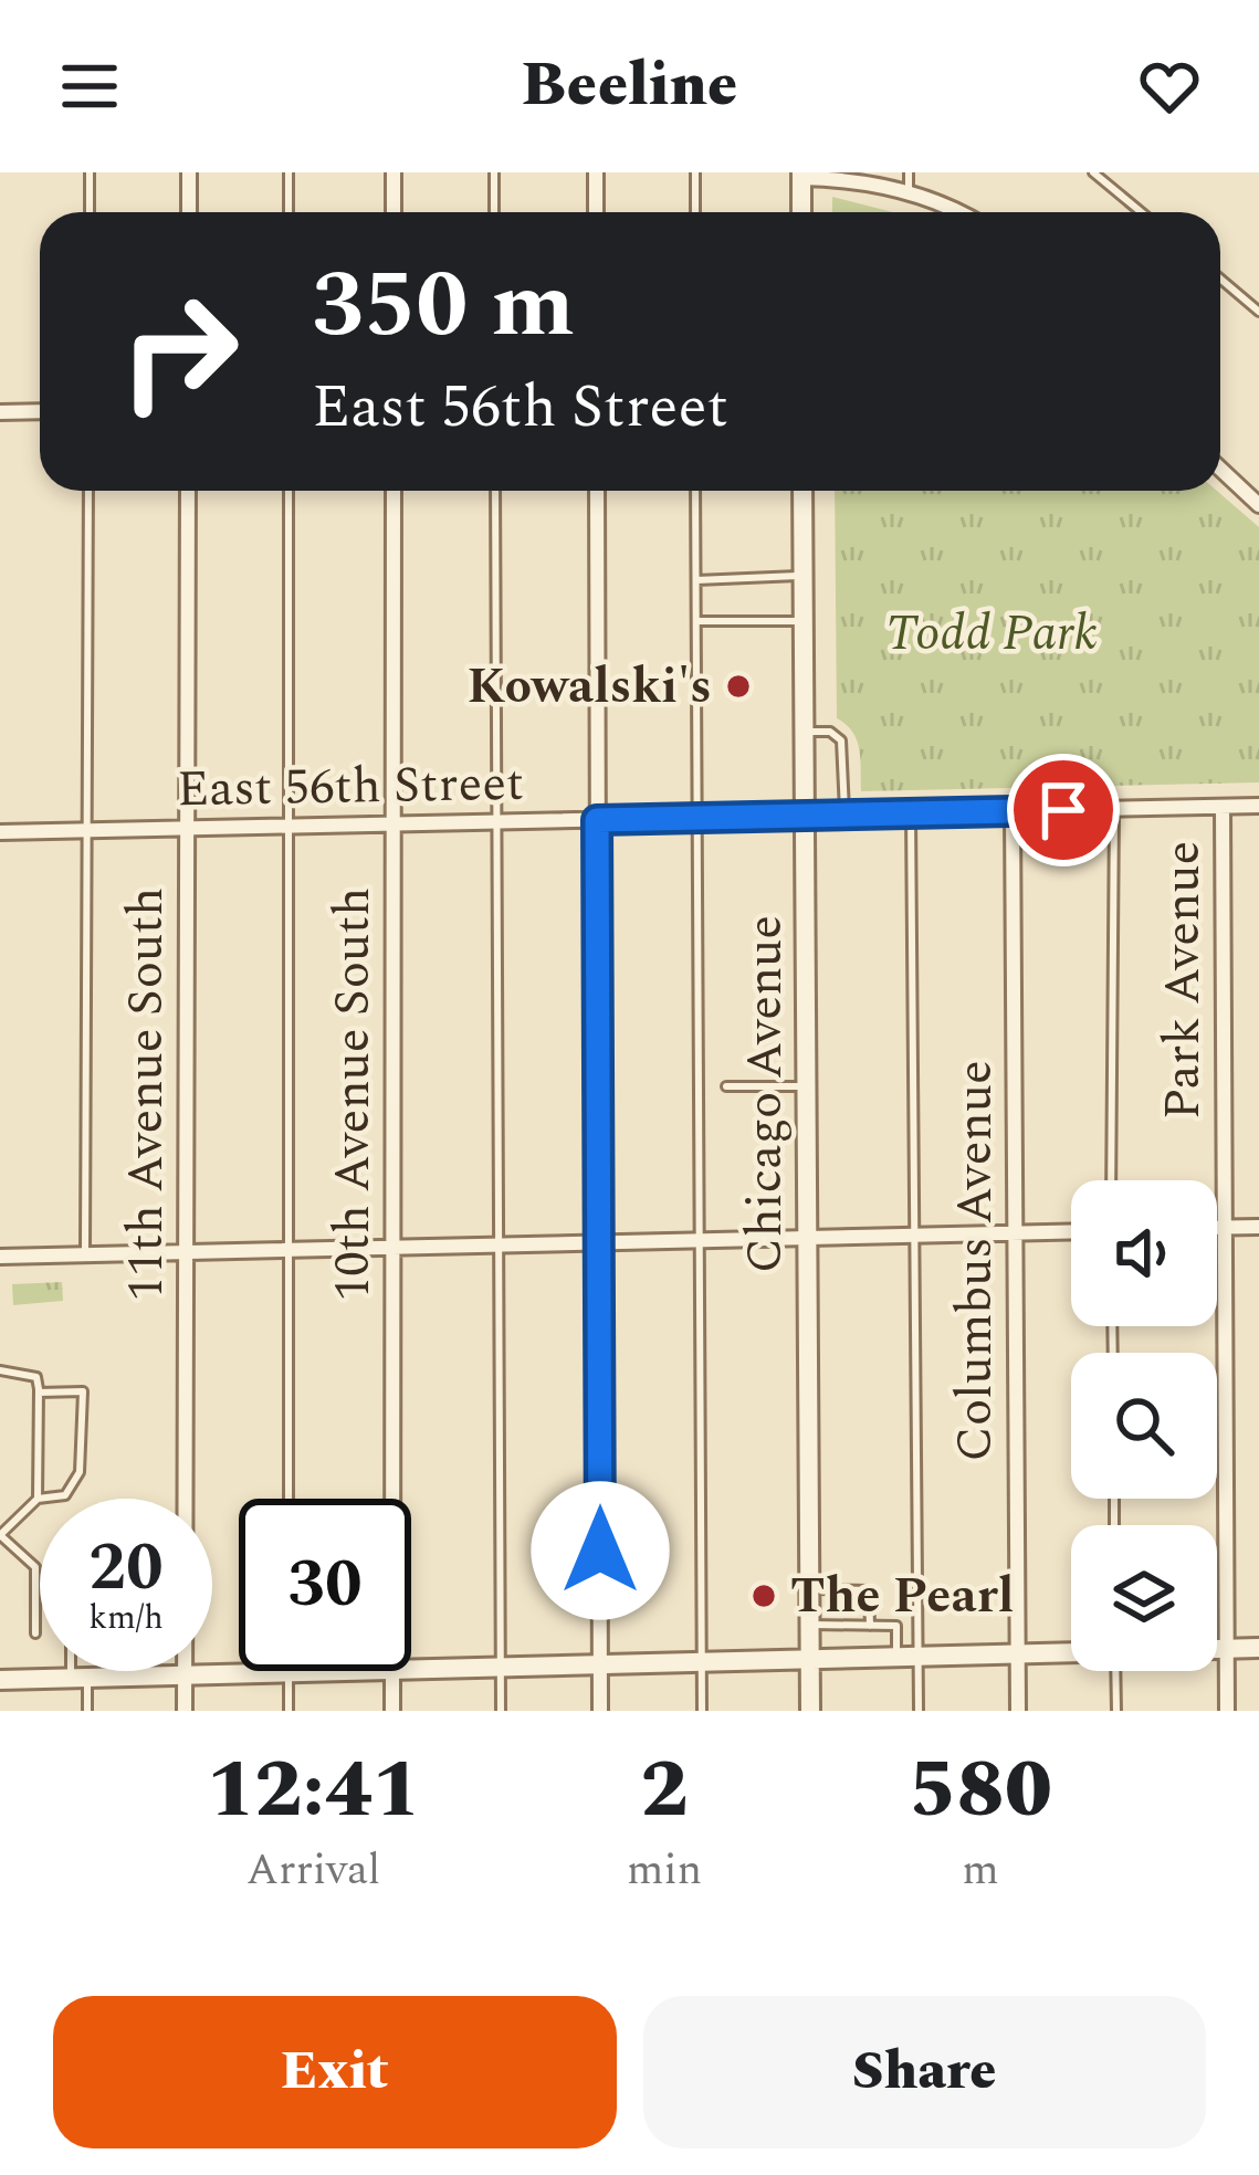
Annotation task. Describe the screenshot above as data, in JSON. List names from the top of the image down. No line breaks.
{"streets":{"street":["East 56th Street","Park Avenue","11th Avenue South","10th Avenue South","Chicago Avenue","Columbus Avenue"]},"crossings":[["East 56th Street","Park Avenue"],["East 56th Street","11th Avenue South"],["East 56th Street","10th Avenue South"],["East 56th Street","Chicago Avenue"],["East 56th Street","Columbus Avenue"]],"parks":["Todd Park"],"places":["Kowalski's","The Pearl"],"page":{"header":"Beeline","turn":["350 m","East 56th Street"],"speed":"20 km/h","limit":"30","eta":["12:41","Arrival","2","min","580","m"],"buttons":["Exit","Share"]}}
